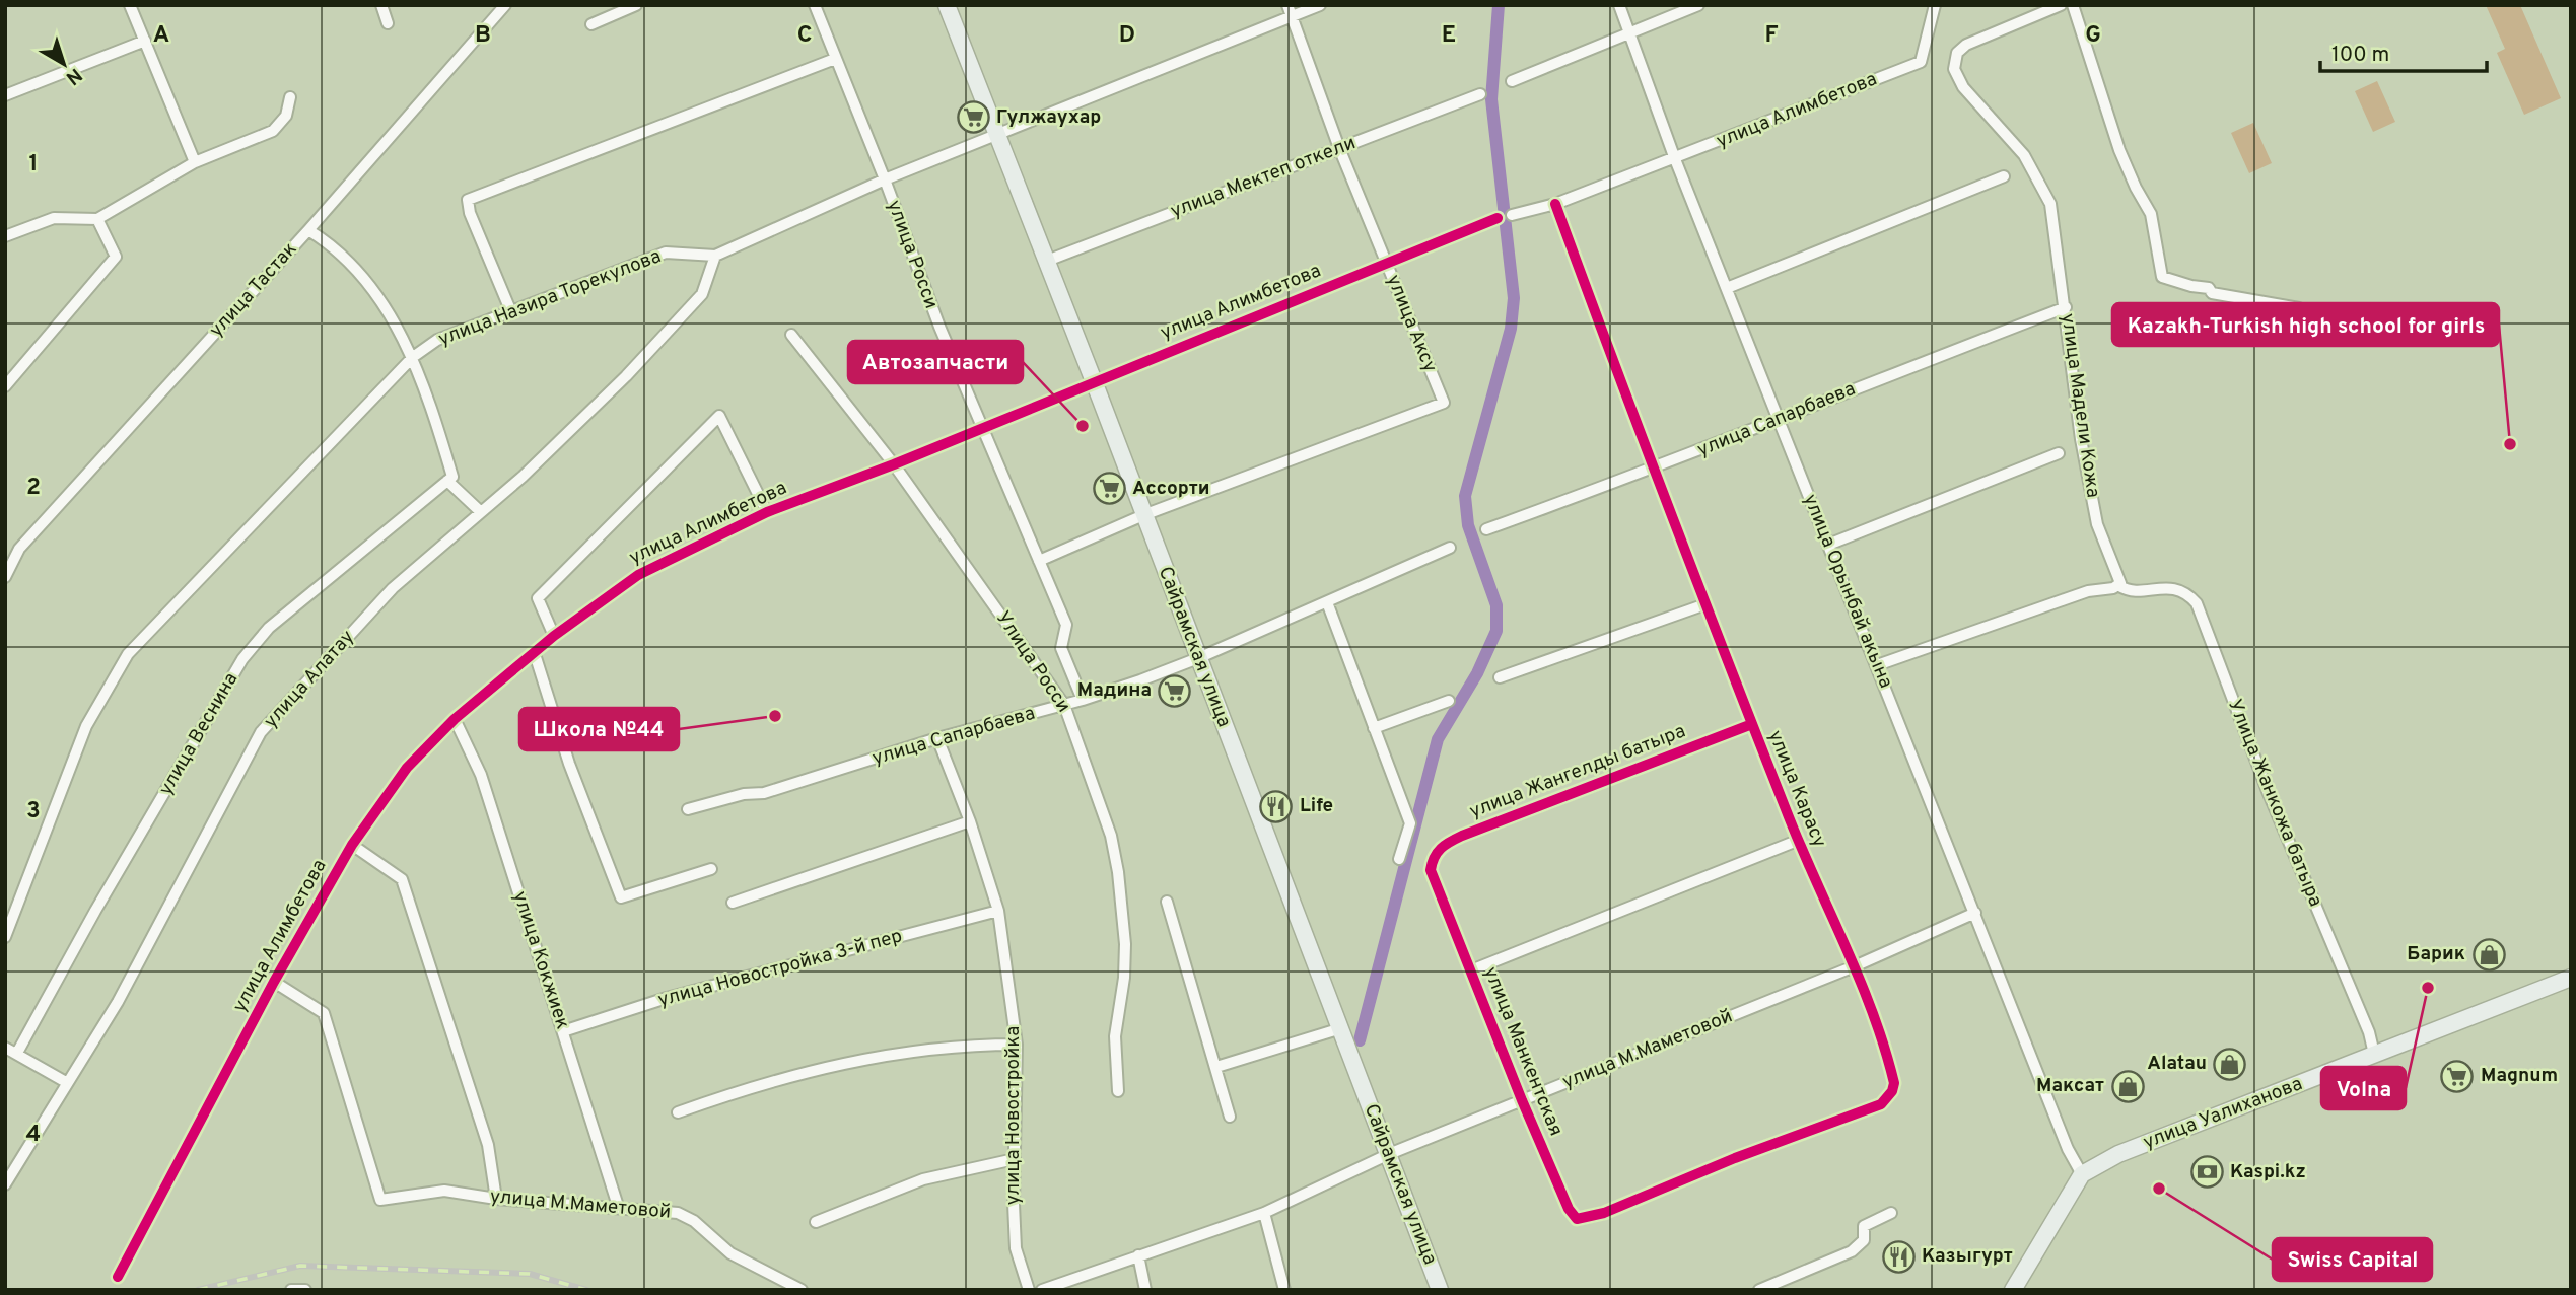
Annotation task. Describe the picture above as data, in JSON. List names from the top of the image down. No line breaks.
{"streets":{"main road":["Сайрамская улица","улица Уалиханова"],"street":["улица Алимбетова","улица Мектеп откели","улица Росси","улица Тастак","улица Назира Торекулова","улица Аксу","улица Мадели Кожа","улица Сапарбаева","улица Орынбай акына","Улица Росси","улица Алатау","улица Веснина","улица Жангелды батыра","улица Карасу","Улица Жанкожа батыра","улица Кокжиек","улица Новостройка 3-й пер","улица М.Маметовой","улица Манкентская","улица Новостройка"]},"crossings":[["улица Алимбетова","улица Росси"],["улица Алимбетова","улица Аксу"],["улица Алимбетова","улица Орынбай акына"],["улица Алимбетова","Сайрамская улица"],["улица Алимбетова","Улица Росси"],["улица Алимбетова","улица Карасу"],["улица Алимбетова","улица Кокжиек"],["улица Алимбетова","улица М.Маметовой"],["улица Мектеп откели","улица Аксу"],["улица Мектеп откели","Сайрамская улица"],["улица Росси","улица Назира Торекулова"],["улица Росси","улица Сапарбаева"],["улица Назира Торекулова","улица Аксу"],["улица Назира Торекулова","Сайрамская улица"],["улица Назира Торекулова","улица Алатау"],["улица Аксу","Сайрамская улица"],["улица Мадели Кожа","улица Сапарбаева"],["улица Мадели Кожа","Улица Жанкожа батыра"],["улица Сапарбаева","улица Орынбай акына"],["улица Сапарбаева","Сайрамская улица"],["улица Сапарбаева","Улица Росси"],["улица Сапарбаева","улица Карасу"],["улица Сапарбаева","улица Новостройка"],["улица Орынбай акына","улица М.Маметовой"],["улица Орынбай акына","улица Уалиханова"],["Сайрамская улица","улица М.Маметовой"],["улица Жангелды батыра","улица Карасу"],["улица Жангелды батыра","улица Манкентская"],["улица Карасу","улица М.Маметовой"],["улица Карасу","улица Манкентская"],["Улица Жанкожа батыра","улица Уалиханова"],["улица Кокжиек","улица Новостройка 3-й пер"],["улица Кокжиек","улица М.Маметовой"],["улица Новостройка 3-й пер","улица Новостройка"],["улица М.Маметовой","улица Манкентская"]],"places":{"supermarket":["Гулжаухар","Ассорти","Мадина","Magnum"],"other":["Автозапчасти","Kazakh-Turkish high school for girls","Школа №44","Volna","Swiss Capital"],"restaurant":["Life","Казыгурт"],"shop":["Барик","Alatau","Максат"],"bank":["Kaspi.kz"]},"scale_bar":"100 m","north":"bottom right","grid":{"columns":["A","B","C","D","E","F","G"],"rows":["1","2","3","4"]}}
